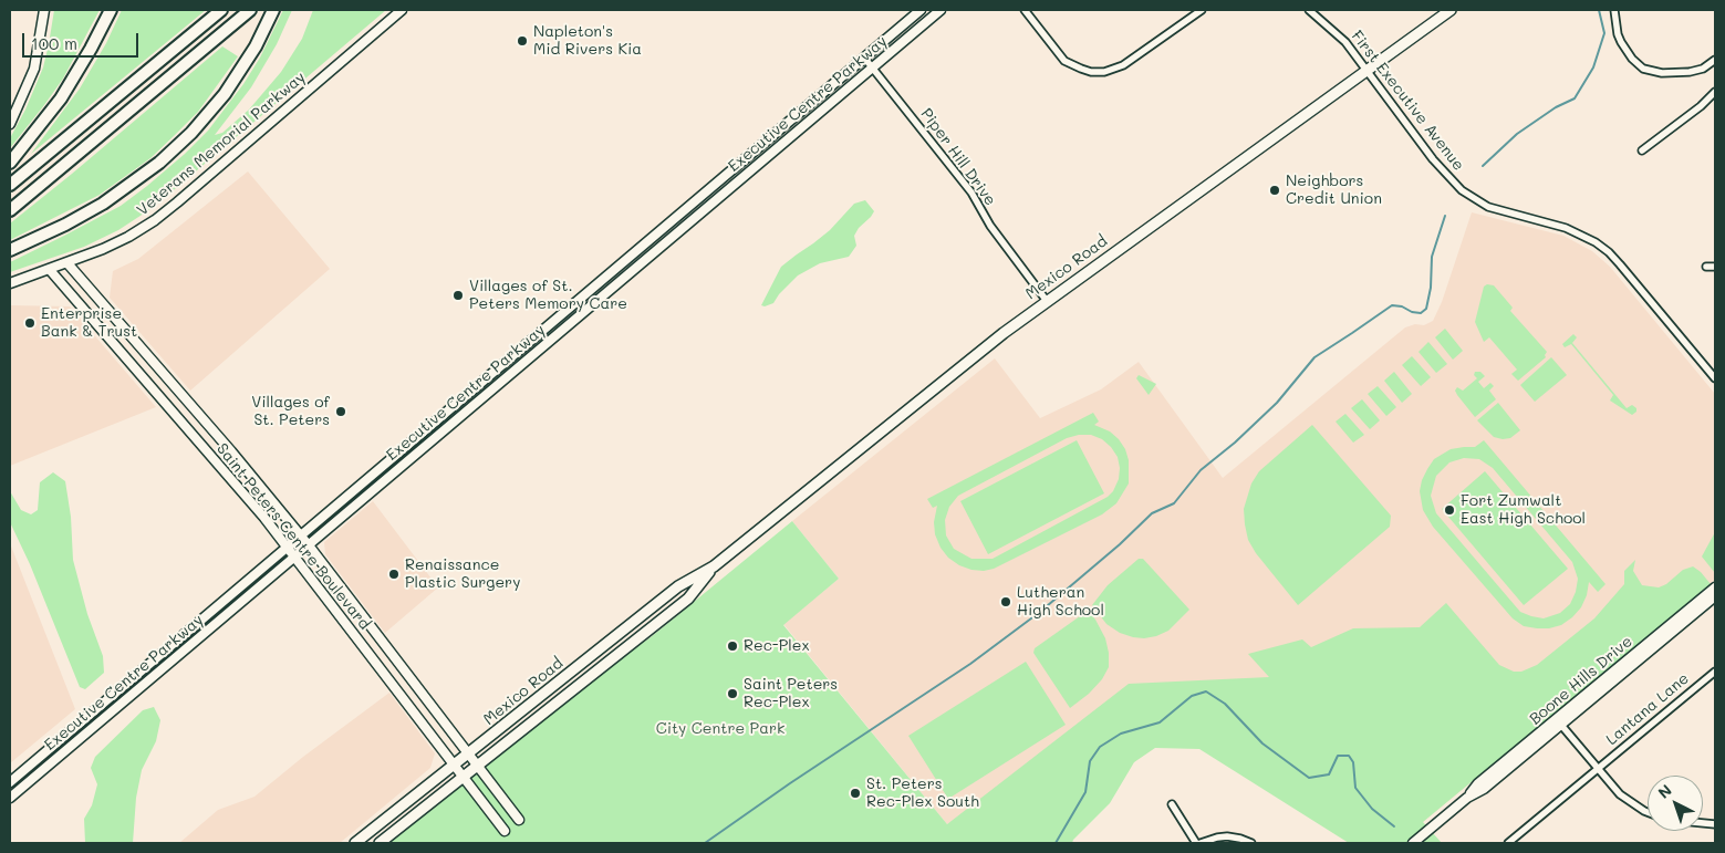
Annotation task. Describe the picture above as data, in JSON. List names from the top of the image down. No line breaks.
{"streets":{"main road":["Mexico Road"],"street":["First Executive Avenue","Executive Centre Parkway","Veterans Memorial Parkway","Piper Hill Drive","Saint Peters Centre Boulevard","Boone Hills Drive","Lantana Lane"]},"crossings":[["First Executive Avenue","Mexico Road"],["Executive Centre Parkway","Piper Hill Drive"],["Executive Centre Parkway","Saint Peters Centre Boulevard"],["Veterans Memorial Parkway","Saint Peters Centre Boulevard"],["Piper Hill Drive","Mexico Road"],["Mexico Road","Saint Peters Centre Boulevard"]],"parks":["City Centre Park"],"places":["Napleton's Mid Rivers Kia","Neighbors Credit Union","Villages of St. Peters Memory Care","Enterprise Bank & Trust","Villages of St. Peters","Fort Zumwalt East High School","Renaissance Plastic Surgery","Lutheran High School","Rec-Plex","Saint Peters Rec-Plex","St. Peters Rec-Plex South"],"scale_bar":"100 m","north":"top left"}
